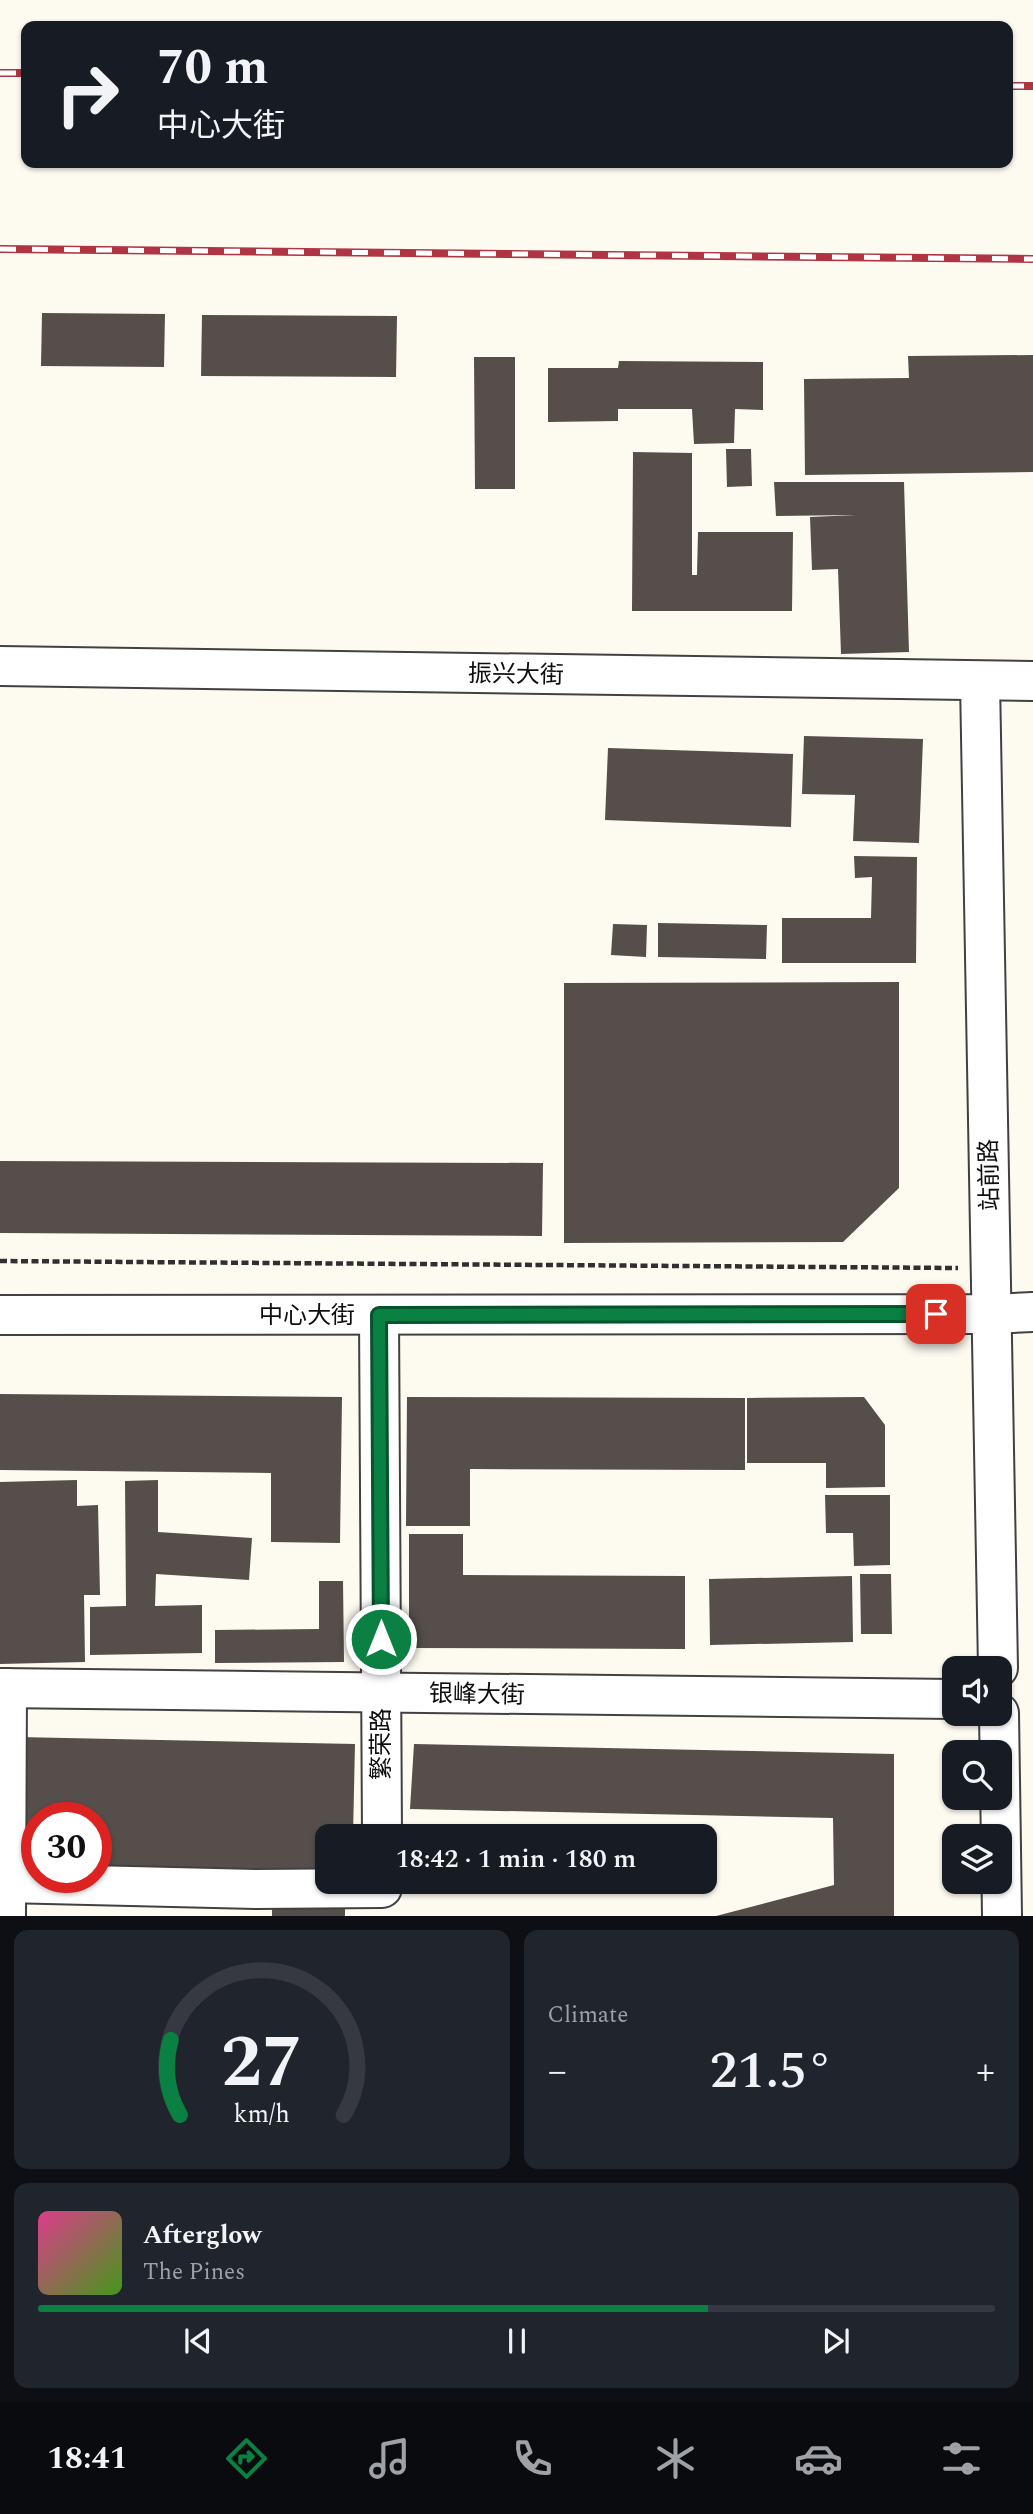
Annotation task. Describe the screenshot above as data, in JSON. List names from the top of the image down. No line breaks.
{"streets":{"street":["振兴大街","站前路","中心大街","银峰大街","繁荣路"]},"crossings":[["振兴大街","站前路"],["站前路","中心大街"],["中心大街","繁荣路"],["银峰大街","繁荣路"]],"page":{"turn":["70 m","中心大街"],"limit":"30","trip":"18:42 · 1 min · 180 m","tile":"Climate","heat":["−","21.5°","+"],"song":["Afterglow","The Pines"],"tabs":"18:41","gauge":["27","km/h"]}}
